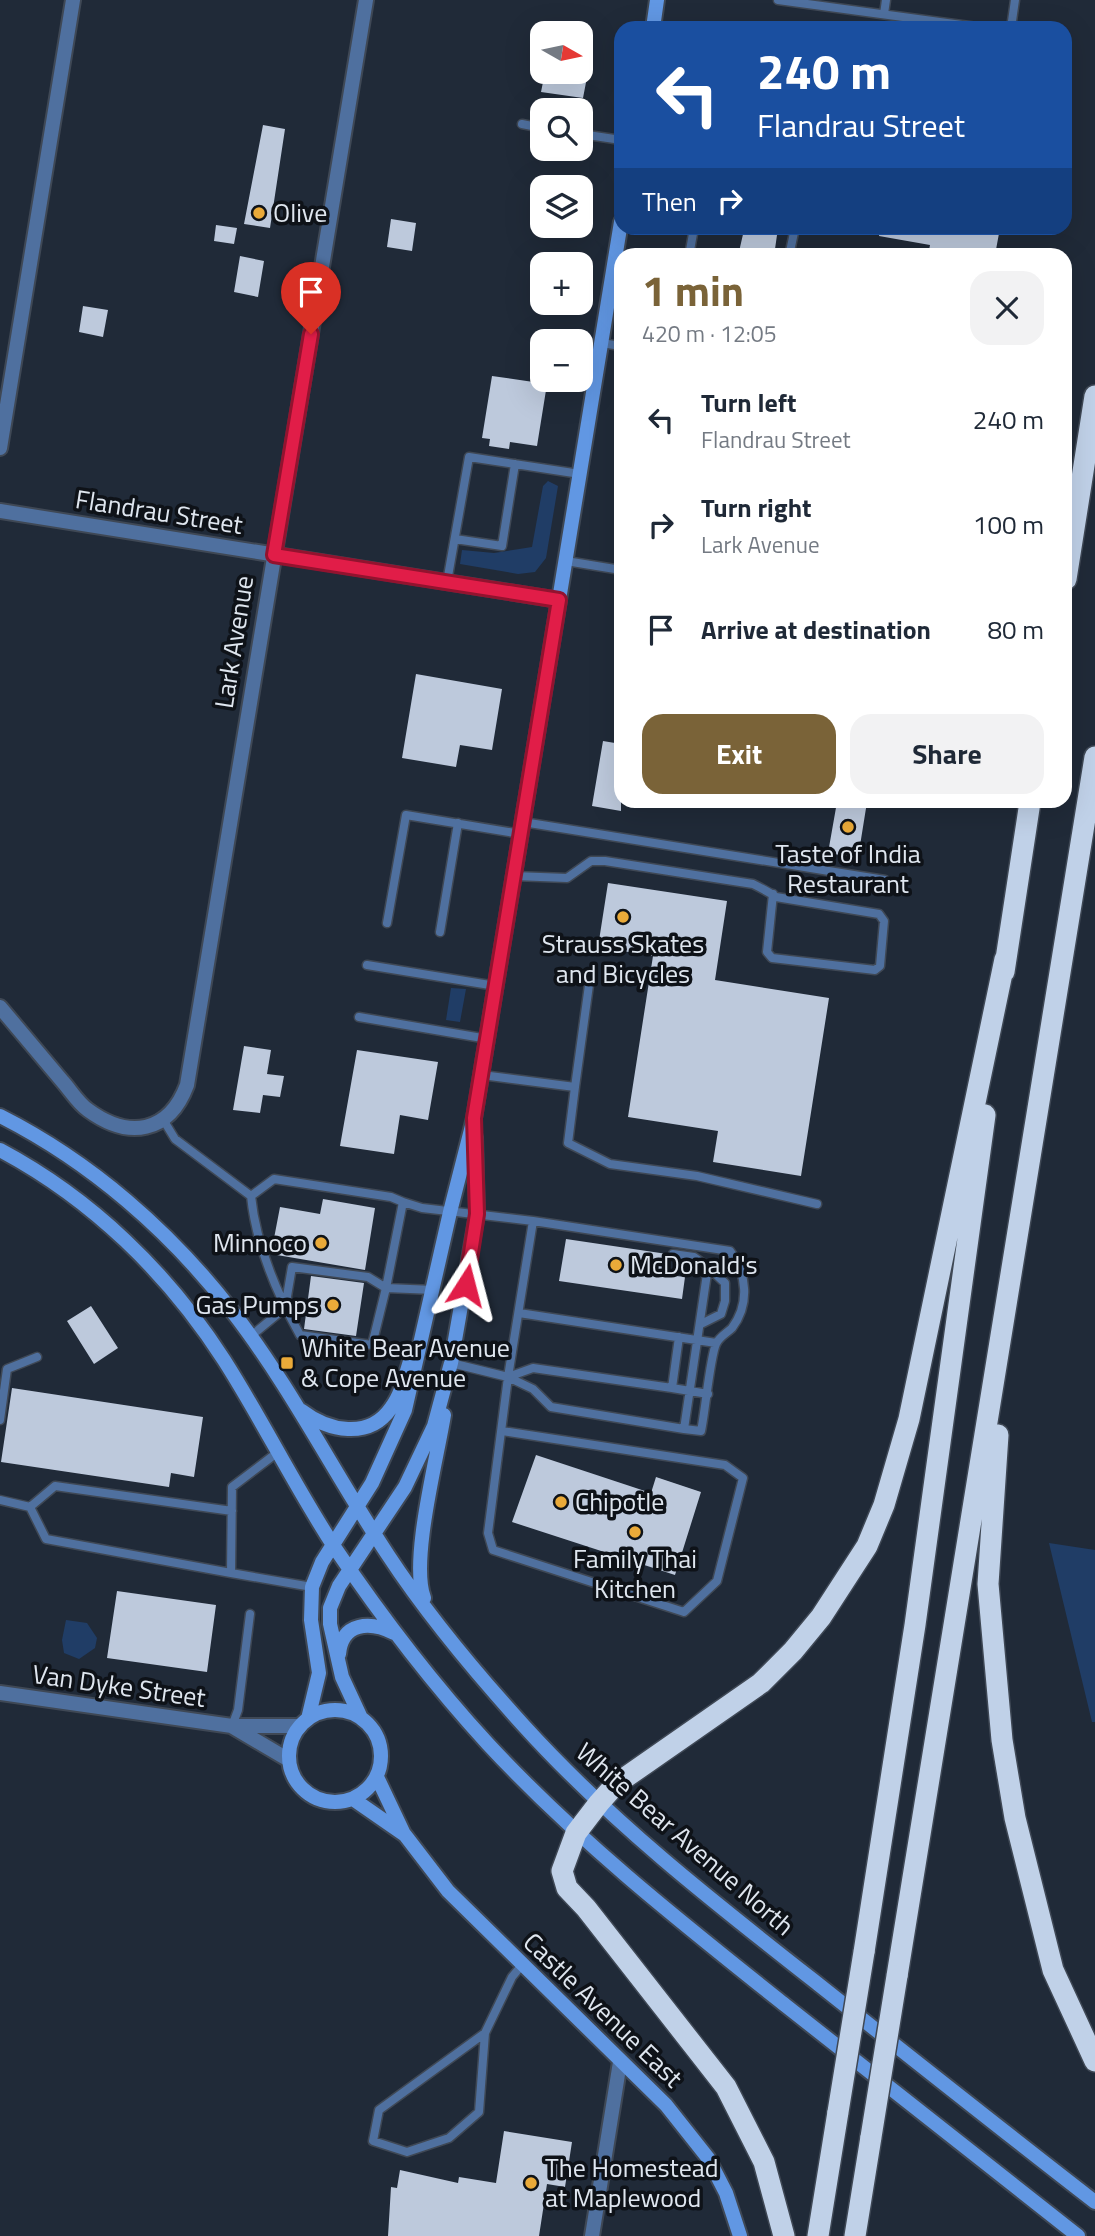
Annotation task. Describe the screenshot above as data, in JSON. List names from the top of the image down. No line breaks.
{"streets":{"main road":["White Bear Avenue North","Castle Avenue East"],"street":["Flandrau Street","Lark Avenue","Van Dyke Street"]},"crossings":[["Flandrau Street","Lark Avenue"]],"places":{"other":["Olive","Taste of India Restaurant","Strauss Skates and Bicycles","Minnoco","McDonald's","Gas Pumps","Chipotle","Family Thai Kitchen","The Homestead at Maplewood"],"transit":["White Bear Avenue & Cope Avenue"]},"north":"right","page":{"map_buttons":["+","−"],"turn":["240 m","Flandrau Street"],"then":"Then","heading":["1 min","420 m · 12:05"],"list":[{"name":"Turn left","note":"Flandrau Street","value":"240 m"},{"name":"Turn right","note":"Lark Avenue","value":"100 m"},{"name":"Arrive at destination","value":"80 m"}],"buttons":["Exit","Share"]}}
